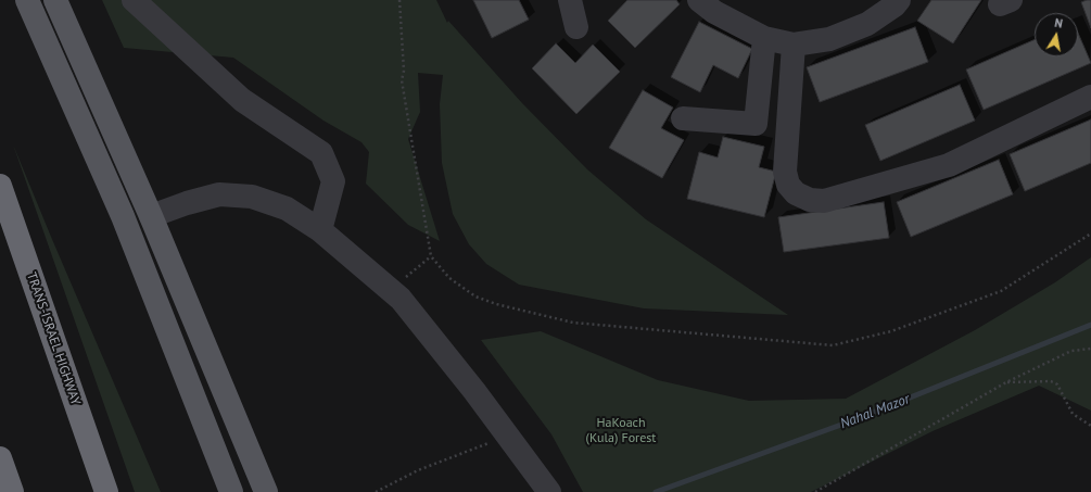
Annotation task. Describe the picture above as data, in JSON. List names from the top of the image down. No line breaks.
{"streets":{"highway":["TRANS-ISRAEL HIGHWAY"]},"water":["Nahal Mazor"],"parks":["HaKoach (Kula) Forest"],"north":"top"}
